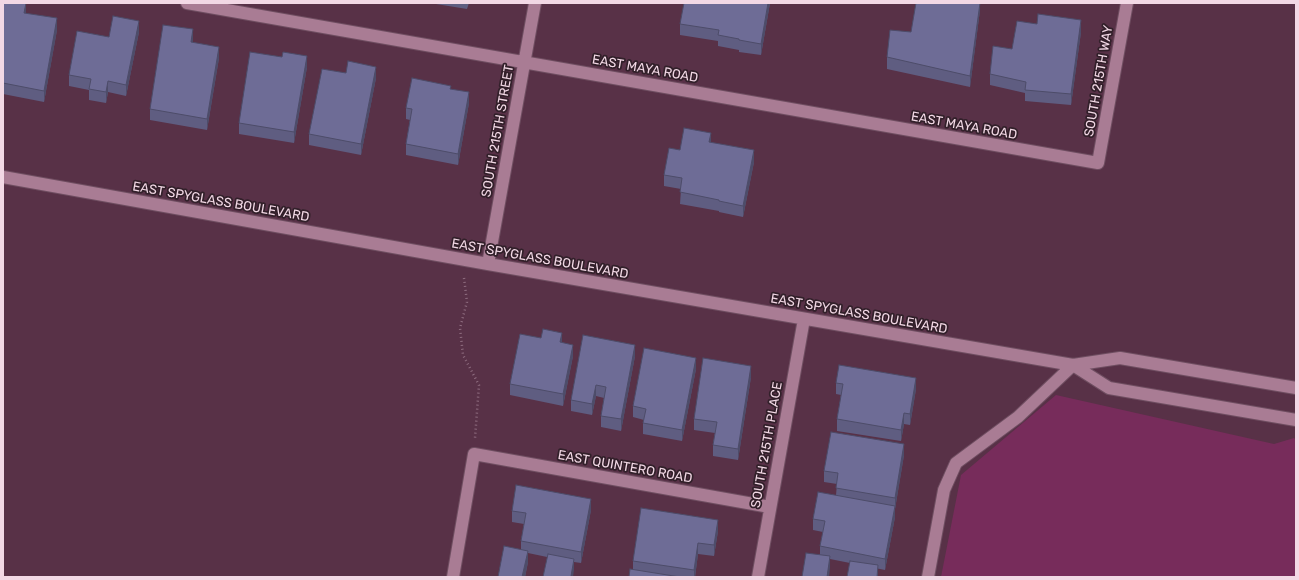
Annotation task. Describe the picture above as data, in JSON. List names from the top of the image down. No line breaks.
{"streets":{"street":["EAST MAYA ROAD","SOUTH 215TH WAY","SOUTH 215TH STREET","EAST SPYGLASS BOULEVARD","SOUTH 215TH PLACE","EAST QUINTERO ROAD"]},"crossings":[["EAST MAYA ROAD","SOUTH 215TH WAY"],["EAST MAYA ROAD","SOUTH 215TH STREET"],["SOUTH 215TH STREET","EAST SPYGLASS BOULEVARD"],["EAST SPYGLASS BOULEVARD","SOUTH 215TH PLACE"],["SOUTH 215TH PLACE","EAST QUINTERO ROAD"]]}
